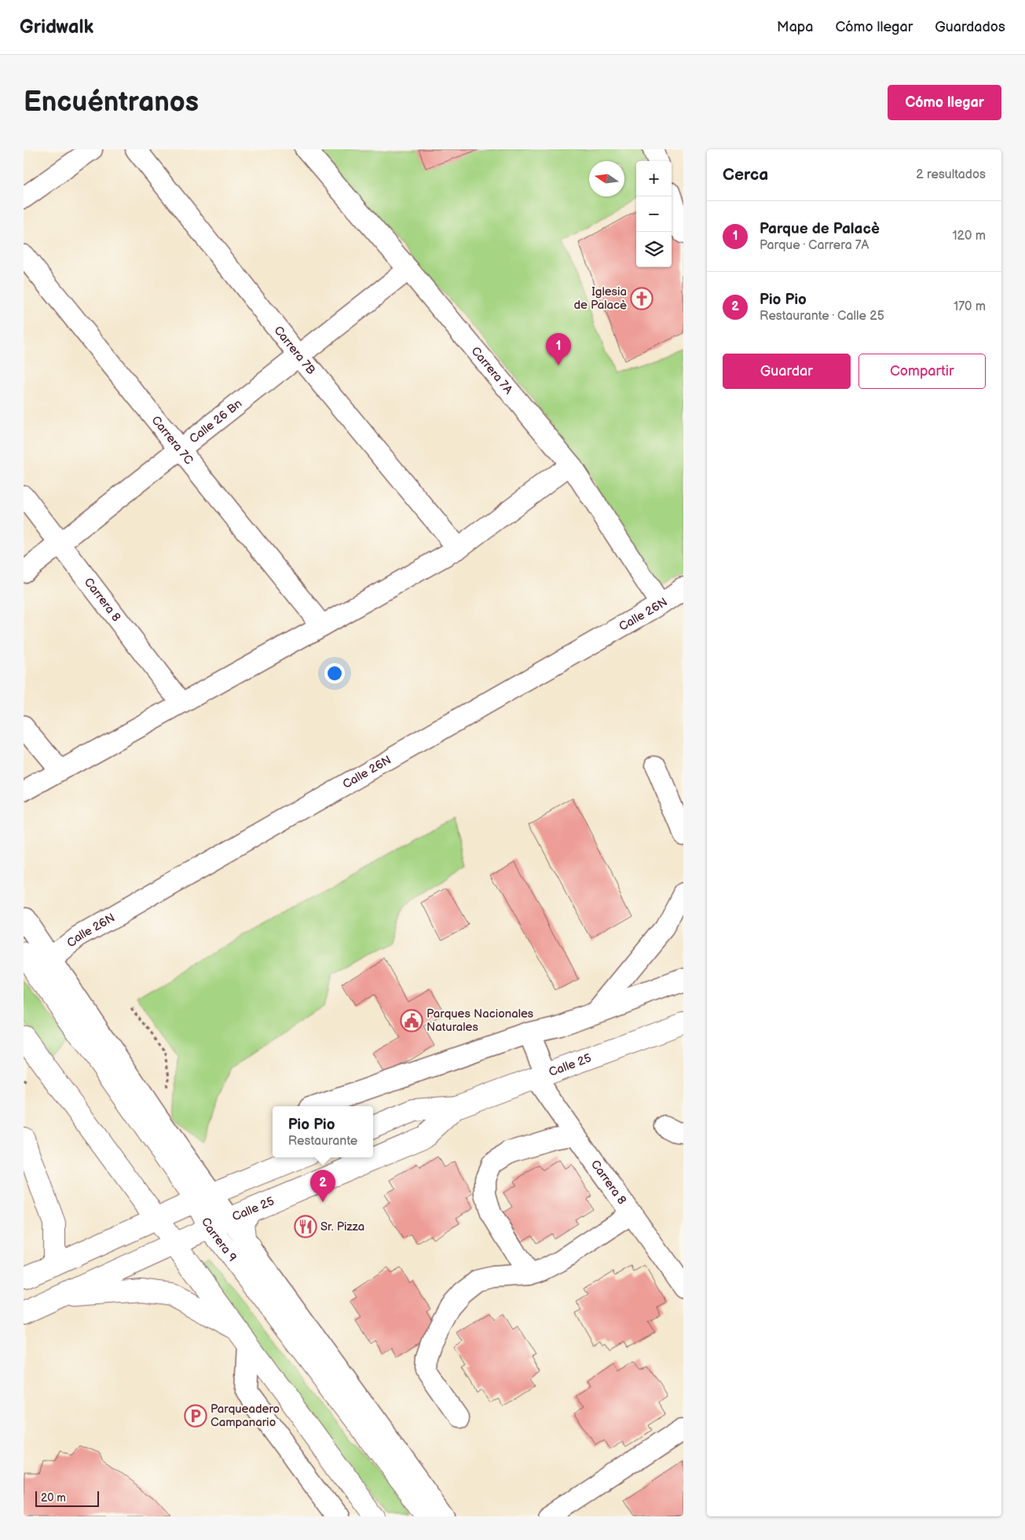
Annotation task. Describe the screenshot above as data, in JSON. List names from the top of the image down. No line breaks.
{"streets":{"main road":["Calle 25","Carrera 9"],"street":["Carrera 7B","Carrera 7A","Calle 26 Bn","Carrera 7C","Carrera 8","Calle 26N"]},"crossings":[["Carrera 7B","Calle 26 Bn"],["Carrera 7A","Calle 26 Bn"],["Carrera 7A","Calle 26N"],["Calle 26 Bn","Carrera 7C"],["Calle 26 Bn","Carrera 8"],["Carrera 8","Calle 25"],["Calle 25","Carrera 9"]],"places":{"church":["Iglesia de Palacè"],"public building":["Parques Nacionales Naturales"],"restaurant":["Sr. Pizza"],"parking":["Parqueadero Campanario"]},"scale_bar":"20 m","north":"left","page":{"header":"Gridwalk","nav":["Mapa","Cómo llegar","Guardados"],"buttons":["Cómo llegar",["Guardar","Compartir"]],"title":"Encuéntranos","heading":["Cerca","2 resultados"],"map_buttons":["+","−"],"list":[{"mark":"1","name":"Parque de Palacè","note":"Parque · Carrera 7A","value":"120 m"},{"mark":"2","name":"Pio Pio","note":"Restaurante · Calle 25","value":"170 m"}],"pins":["1","2"],"popup":["Pio Pio","Restaurante"],"scale":"20 m"}}
